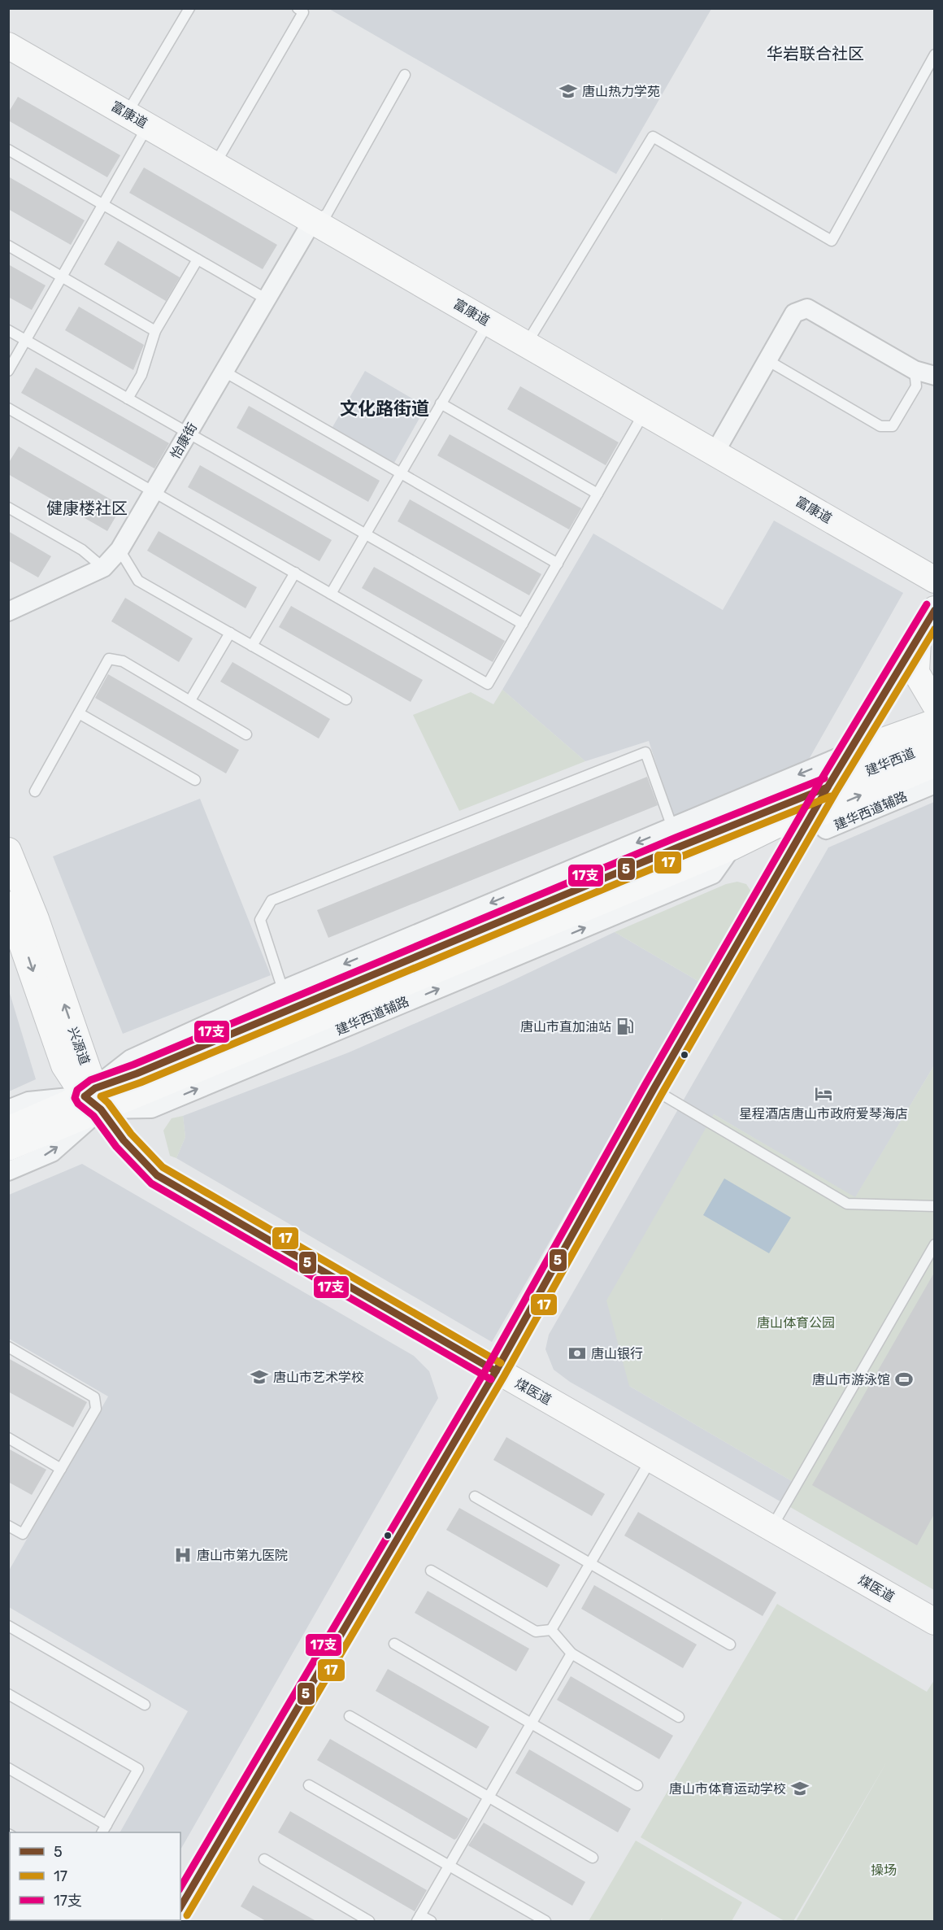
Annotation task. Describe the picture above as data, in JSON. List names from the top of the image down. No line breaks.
{"streets":{"street":["富康道","怡康街","建华西道","建华西道辅路","兴源道","煤医道"]},"crossings":[["富康道","怡康街"],["建华西道","建华西道辅路"],["建华西道","兴源道"],["建华西道","煤医道"],["兴源道","煤医道"]],"districts":["华岩联合社区","文化路街道","健康楼社区"],"parks":["唐山体育公园","操场"],"places":{"school or university":["唐山热力学苑","唐山市艺术学校","唐山市体育运动学校"],"fuel station":["唐山市直加油站"],"hotel":["星程酒店唐山市政府爱琴海店"],"bank":["唐山银行"],"sports":["唐山市游泳馆"],"hospital":["唐山市第九医院"]},"lines":["transit line 17支","transit line 5","transit line 17"],"legend":["5","17","17支"]}
